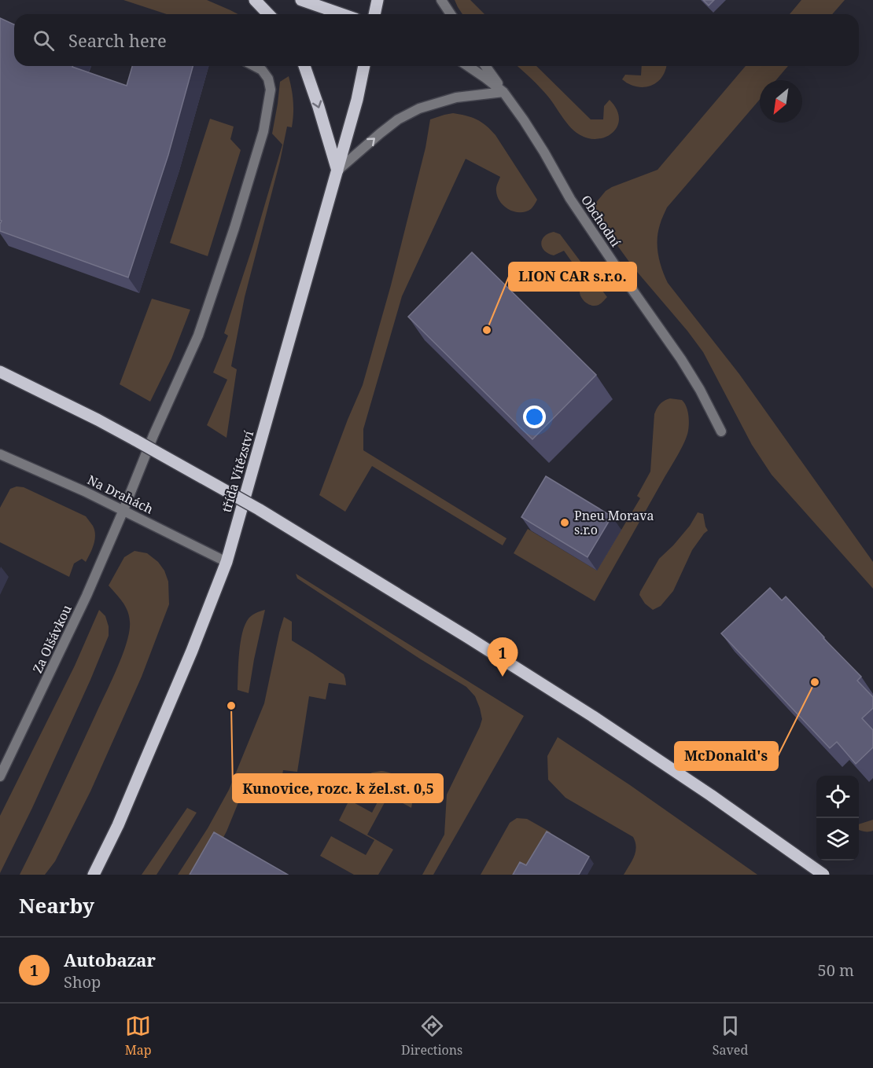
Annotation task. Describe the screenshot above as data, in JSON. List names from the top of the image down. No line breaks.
{"streets":{"main road":["třída Vítězství"],"street":["Obchodní","Na Drahách","Za Olšávkou"]},"crossings":[["třída Vítězství","Na Drahách"],["Na Drahách","Za Olšávkou"]],"places":["LION CAR s.r.o.","Pneu Morava s.r.o","McDonald's","Kunovice, rozc. k žel.st. 0,5"],"north":"bottom left","page":{"search":"Search here","pins":"1","heading":"Nearby","list":[{"mark":"1","name":"Autobazar","note":"Shop","value":"50 m"}],"nav":["Map","Directions","Saved"]}}
